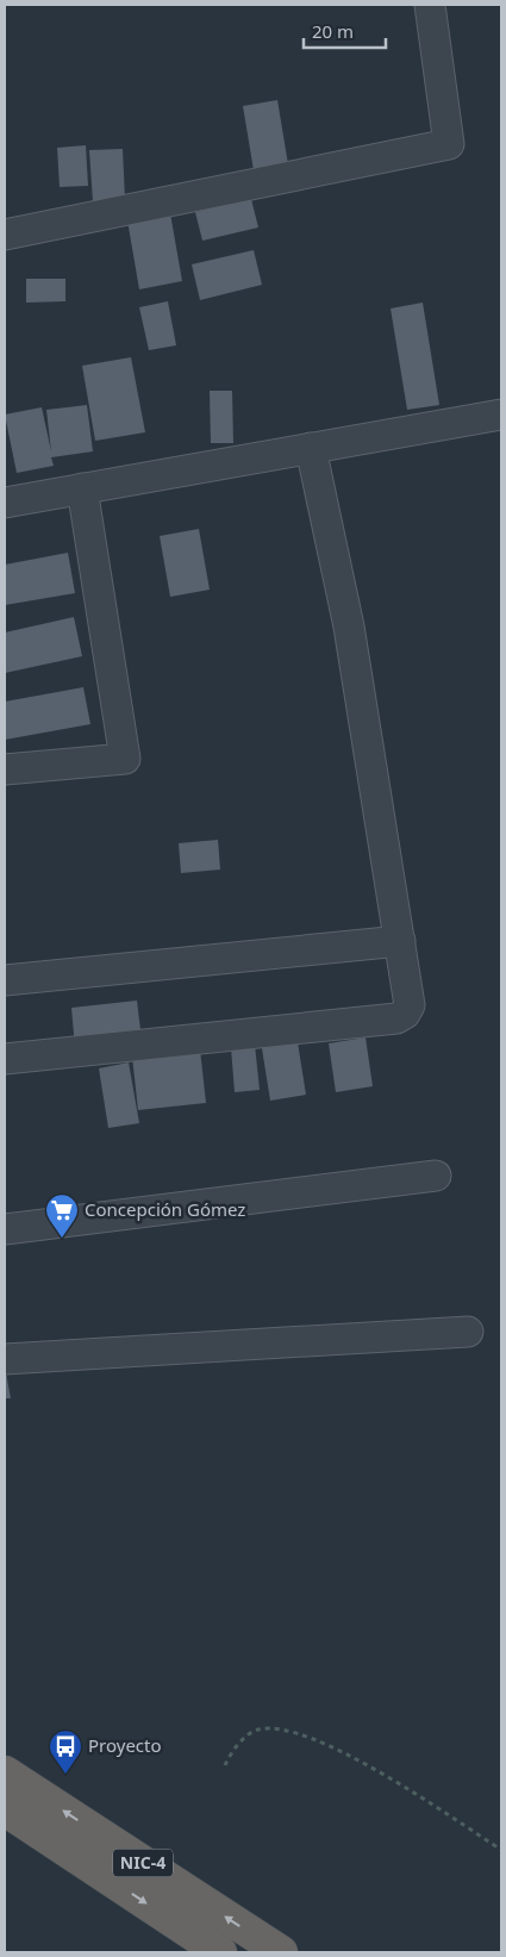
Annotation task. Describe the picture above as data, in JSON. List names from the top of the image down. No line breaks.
{"streets":{"highway":["NIC-4"]},"places":{"supermarket":["Concepción Gómez"],"bus stop":["Proyecto"]},"scale_bar":"20 m"}
